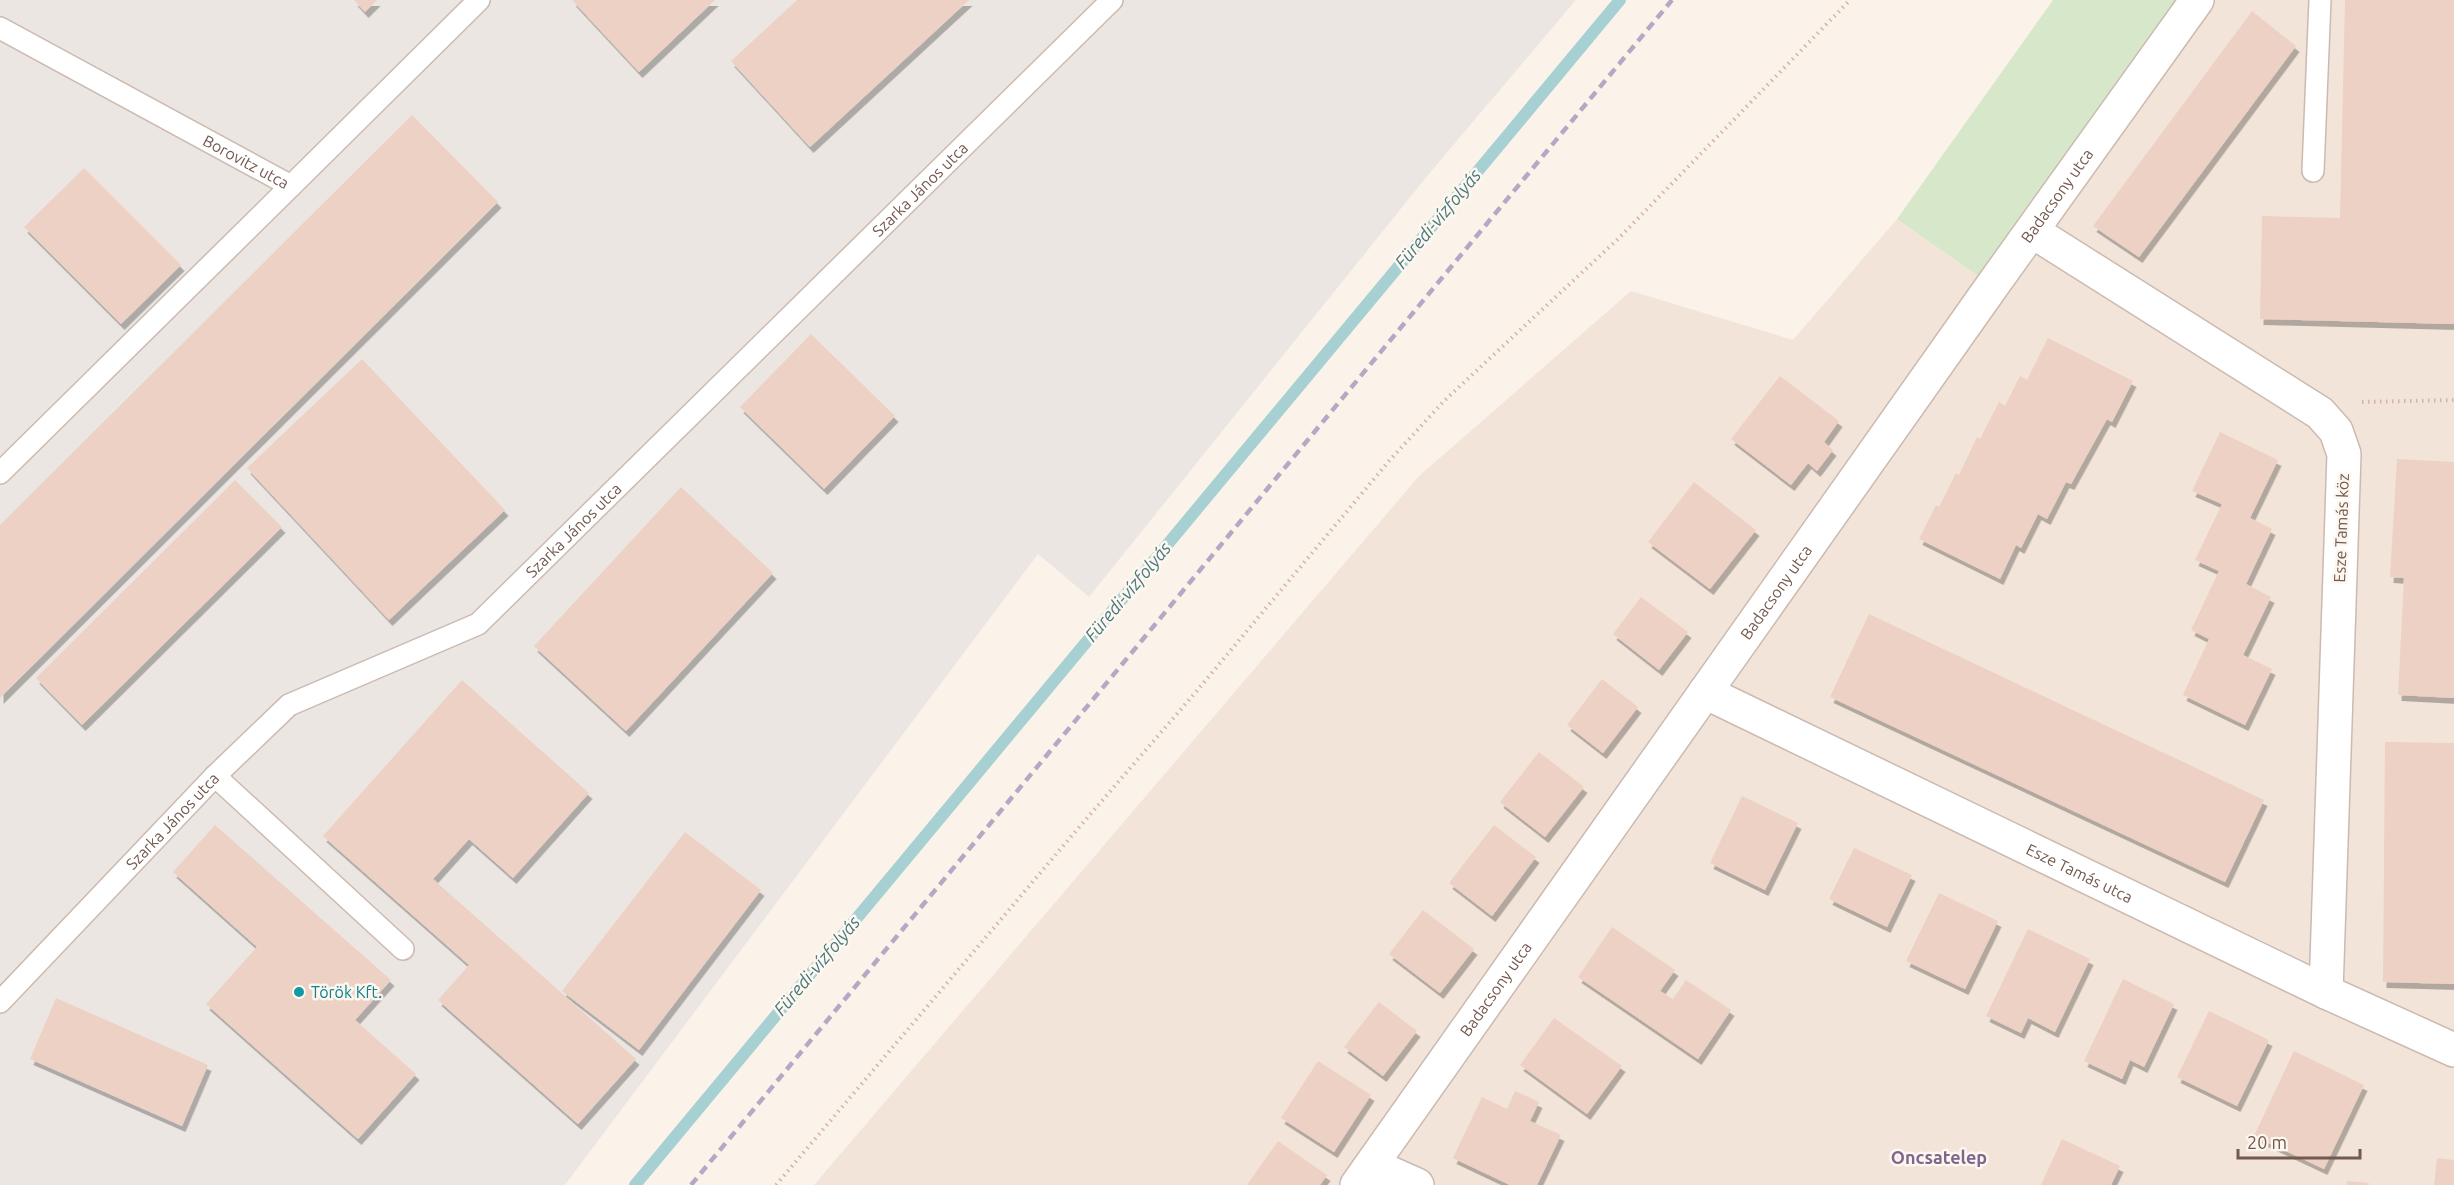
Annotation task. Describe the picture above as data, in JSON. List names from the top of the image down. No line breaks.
{"streets":{"street":["Badacsony utca","Esze Tamás köz","Esze Tamás utca"],"lane":["Borovitz utca","Szarka János utca"]},"crossings":[["Badacsony utca","Esze Tamás köz"],["Badacsony utca","Esze Tamás utca"],["Esze Tamás köz","Esze Tamás utca"]],"districts":["Oncsatelep"],"water":["Füredi-vízfolyás"],"places":["Török Kft."],"scale_bar":"20 m"}
